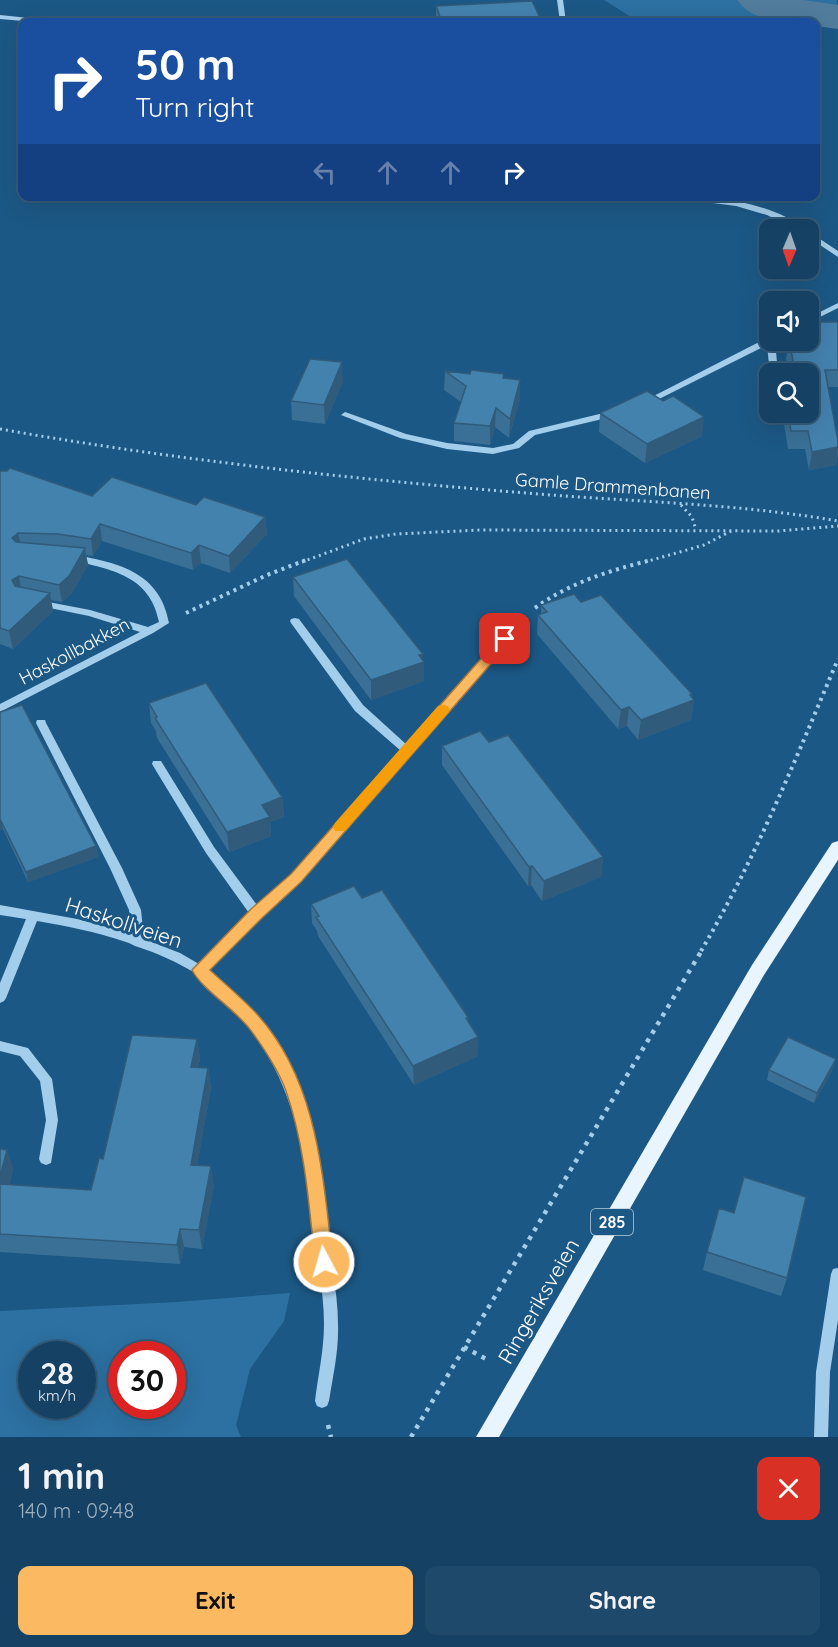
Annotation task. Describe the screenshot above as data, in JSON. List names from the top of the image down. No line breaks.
{"streets":{"main road":["285","Ringeriksveien"],"street":["Haskollbakken","Haskollveien"],"path":["Gamle Drammenbanen"]},"north":"bottom","page":{"turn":["50 m","Turn right"],"speed":"28 km/h","limit":"30","heading":["1 min","140 m · 09:48"],"buttons":["Exit","Share"]}}
